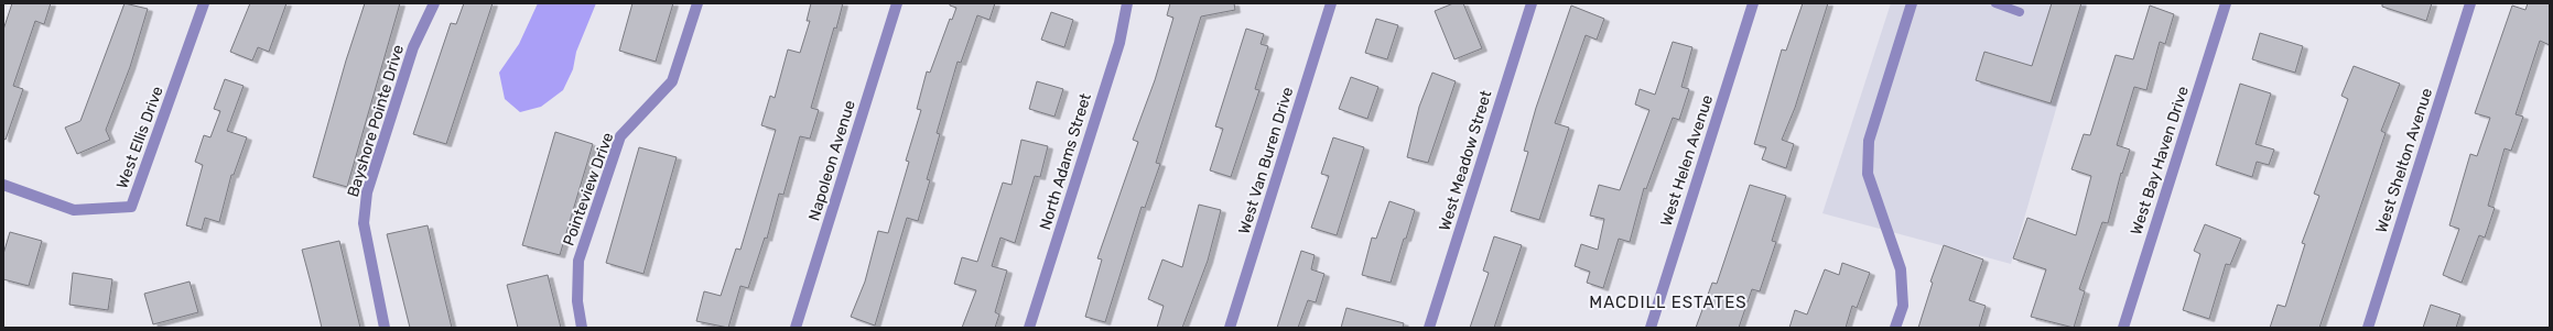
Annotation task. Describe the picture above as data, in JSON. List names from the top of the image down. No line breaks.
{"streets":{"street":["Bayshore Pointe Drive","West Ellis Drive","Napoleon Avenue","West Van Buren Drive","West Meadow Street","West Helen Avenue","West Bay Haven Drive","West Shelton Avenue","North Adams Street","Pointeview Drive"]},"districts":["MACDILL ESTATES"]}
